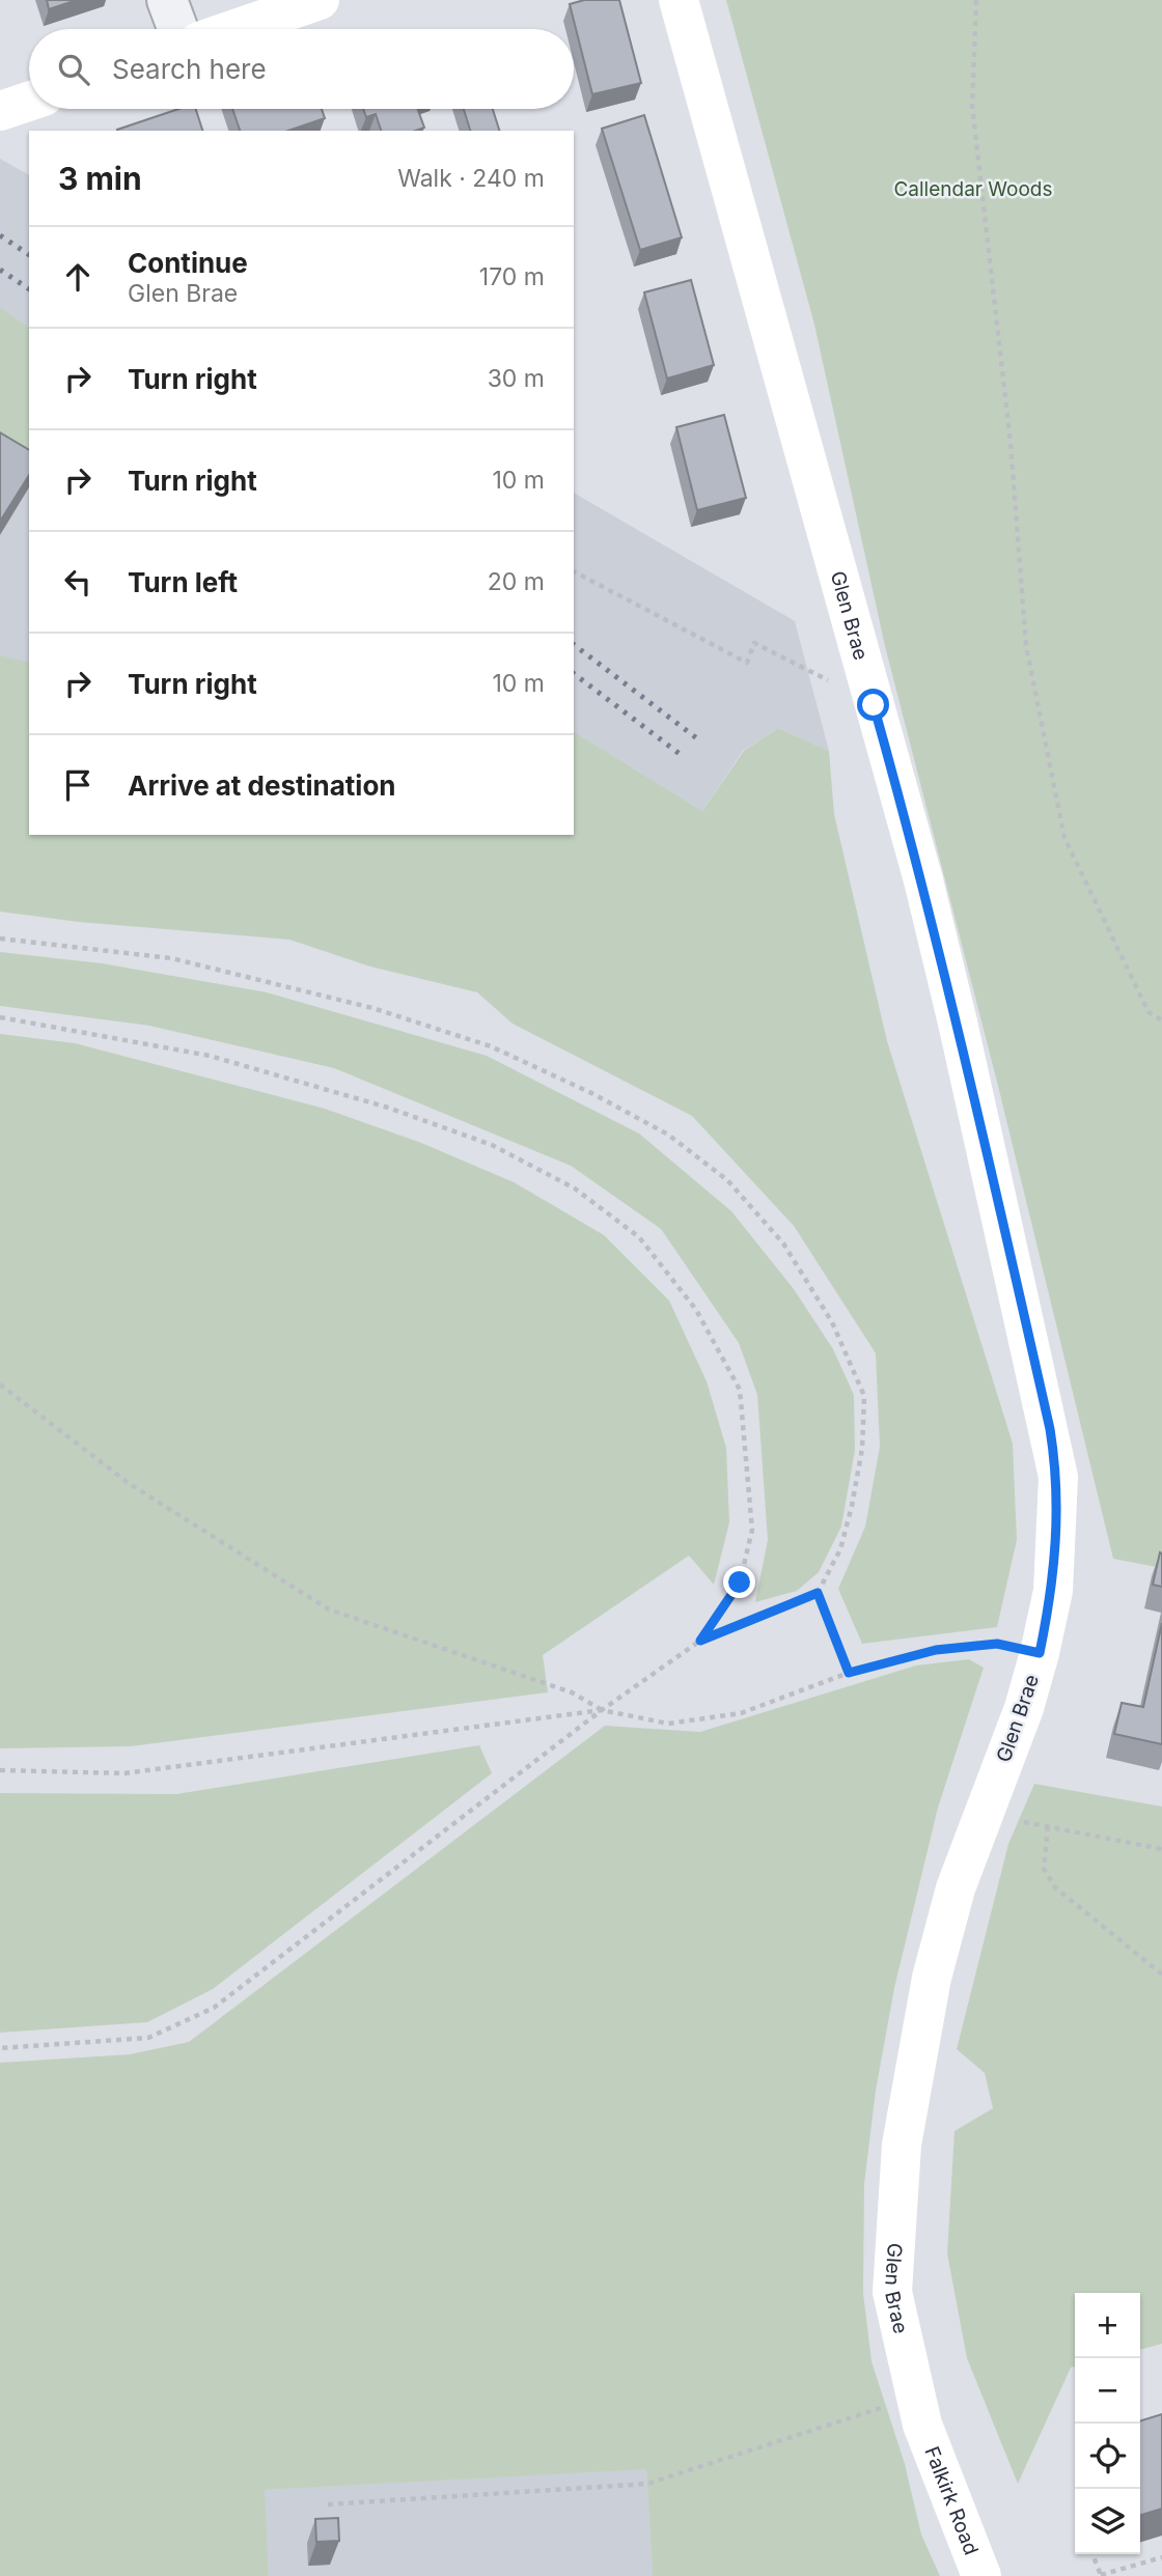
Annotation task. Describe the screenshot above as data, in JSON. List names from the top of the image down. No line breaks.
{"streets":{"main road":["Glen Brae","Falkirk Road"]},"crossings":[["Glen Brae","Falkirk Road"]],"parks":["Callendar Woods"],"page":{"search":"Search here","heading":["3 min","Walk · 240 m"],"list":[["Continue","Glen Brae","170 m"],["Turn right","30 m"],["Turn right","10 m"],["Turn left","20 m"],["Turn right","10 m"],"Arrive at destination"],"map_buttons":["+","−"]}}
